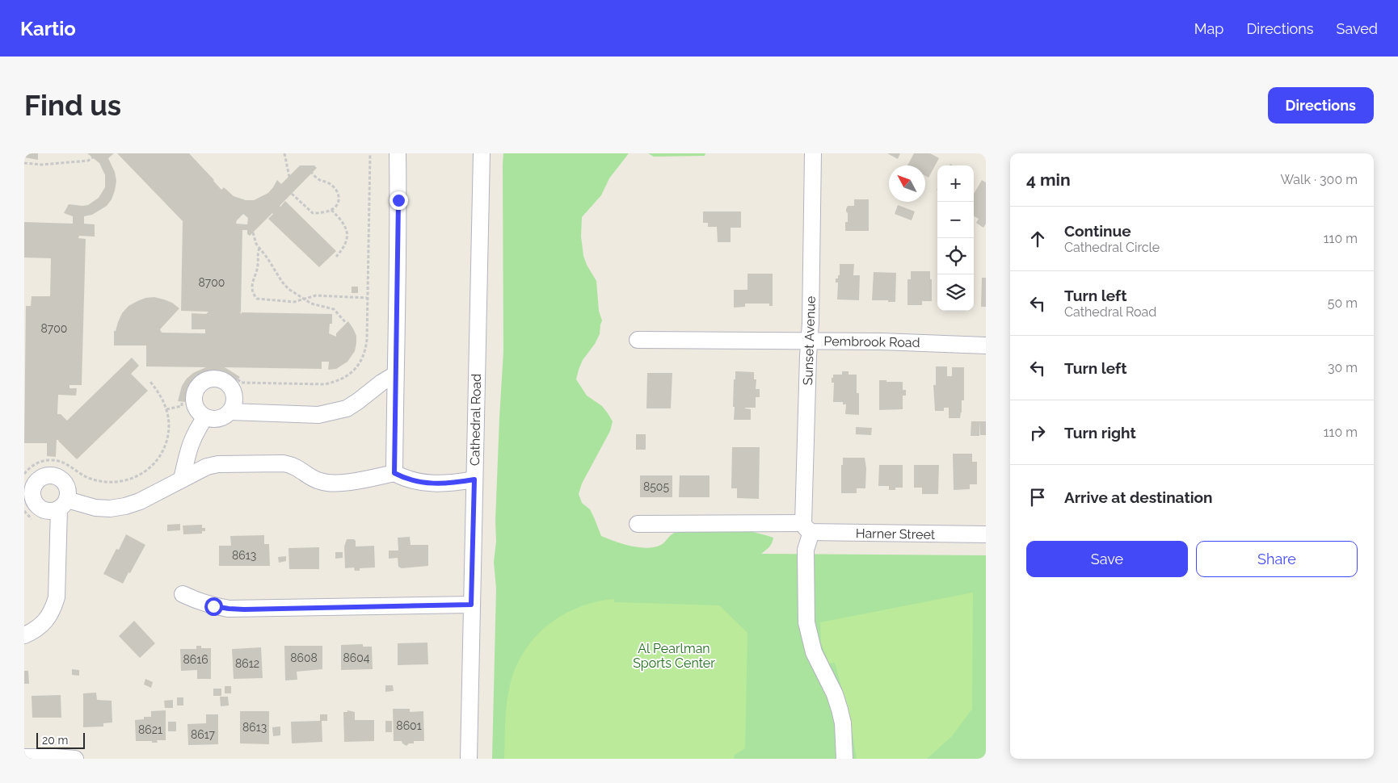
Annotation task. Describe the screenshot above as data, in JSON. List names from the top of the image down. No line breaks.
{"streets":{"street":["Sunset Avenue","Pembrook Road","Cathedral Road","Harner Street"]},"crossings":[["Sunset Avenue","Pembrook Road"],["Sunset Avenue","Harner Street"]],"parks":["Al Pearlman Sports Center"],"house_numbers":["8700","8700","8505","8613","8608","8604","8616","8612","8601","8613","8621","8617"],"scale_bar":"20 m","north":"top left","page":{"header":"Kartio","nav":["Map","Directions","Saved"],"buttons":["Directions",["Save","Share"]],"title":"Find us","heading":["4 min","Walk · 300 m"],"map_buttons":["+","−"],"list":[["Continue","Cathedral Circle","110 m"],["Turn left","Cathedral Road","50 m"],["Turn left","30 m"],["Turn right","110 m"],"Arrive at destination"],"scale":"20 m"}}
